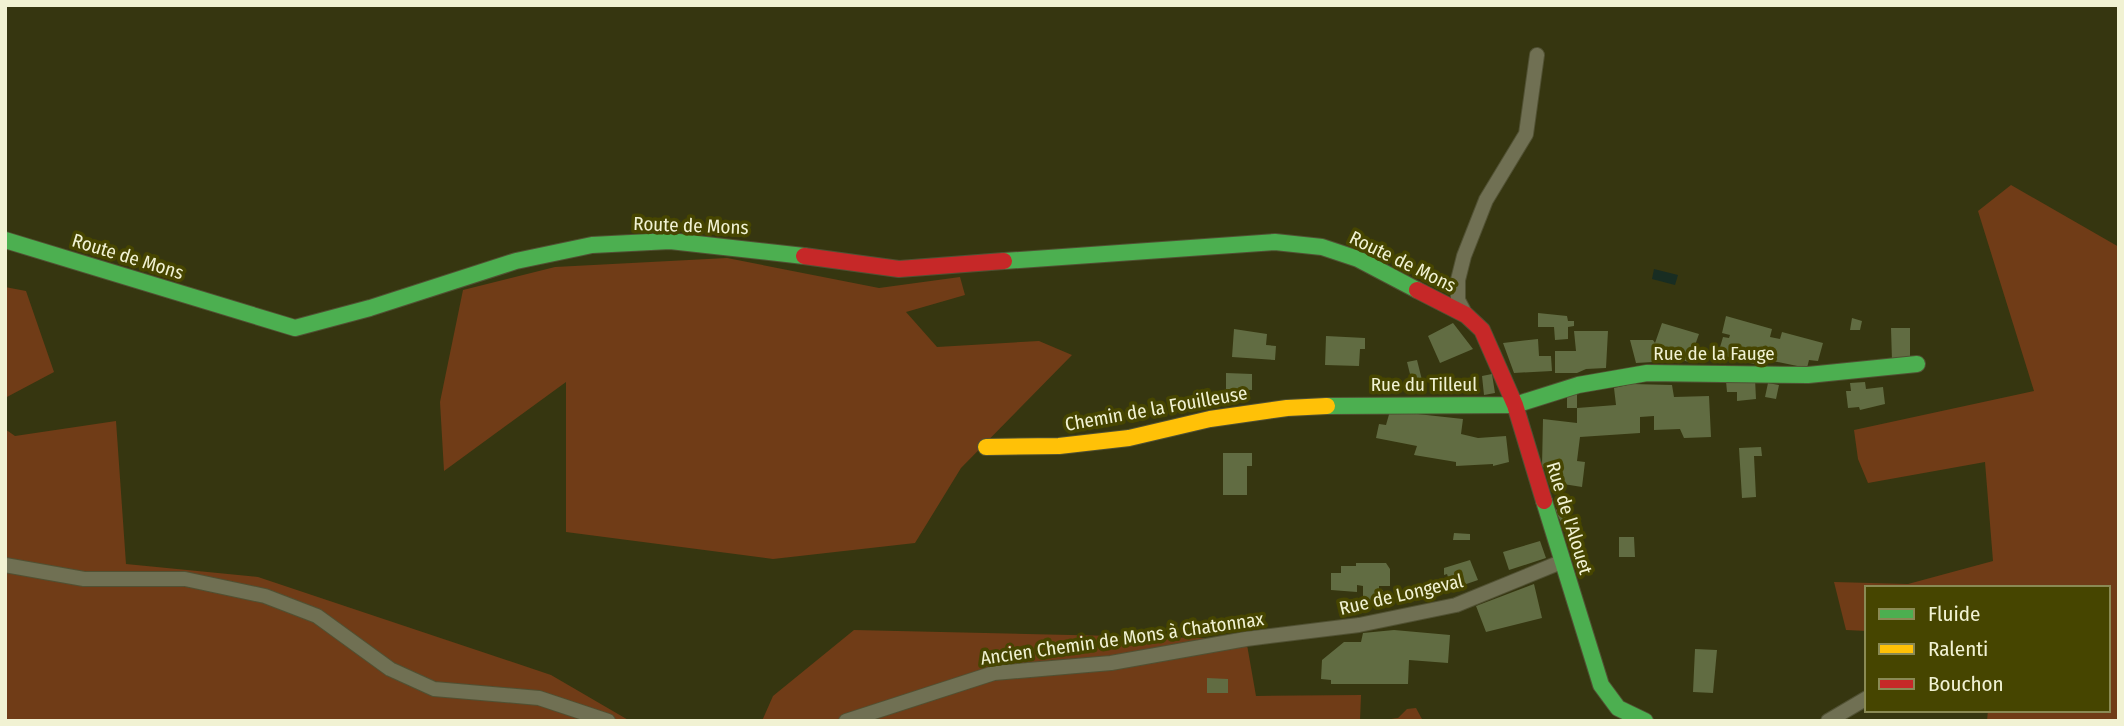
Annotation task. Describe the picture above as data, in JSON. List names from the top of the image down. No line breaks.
{"streets":{"street":["Route de Mons","Rue de la Fauge","Rue du Tilleul","Chemin de la Fouilleuse","Rue de l'Alouet","Rue de Longeval","Ancien Chemin de Mons à Chatonnax"]},"crossings":[["Route de Mons","Rue de l'Alouet"],["Rue de la Fauge","Rue du Tilleul"],["Rue de la Fauge","Rue de l'Alouet"],["Rue du Tilleul","Chemin de la Fouilleuse"],["Rue du Tilleul","Rue de l'Alouet"],["Rue de l'Alouet","Rue de Longeval"],["Rue de Longeval","Ancien Chemin de Mons à Chatonnax"]],"legend":["Fluide","Ralenti","Bouchon"]}
